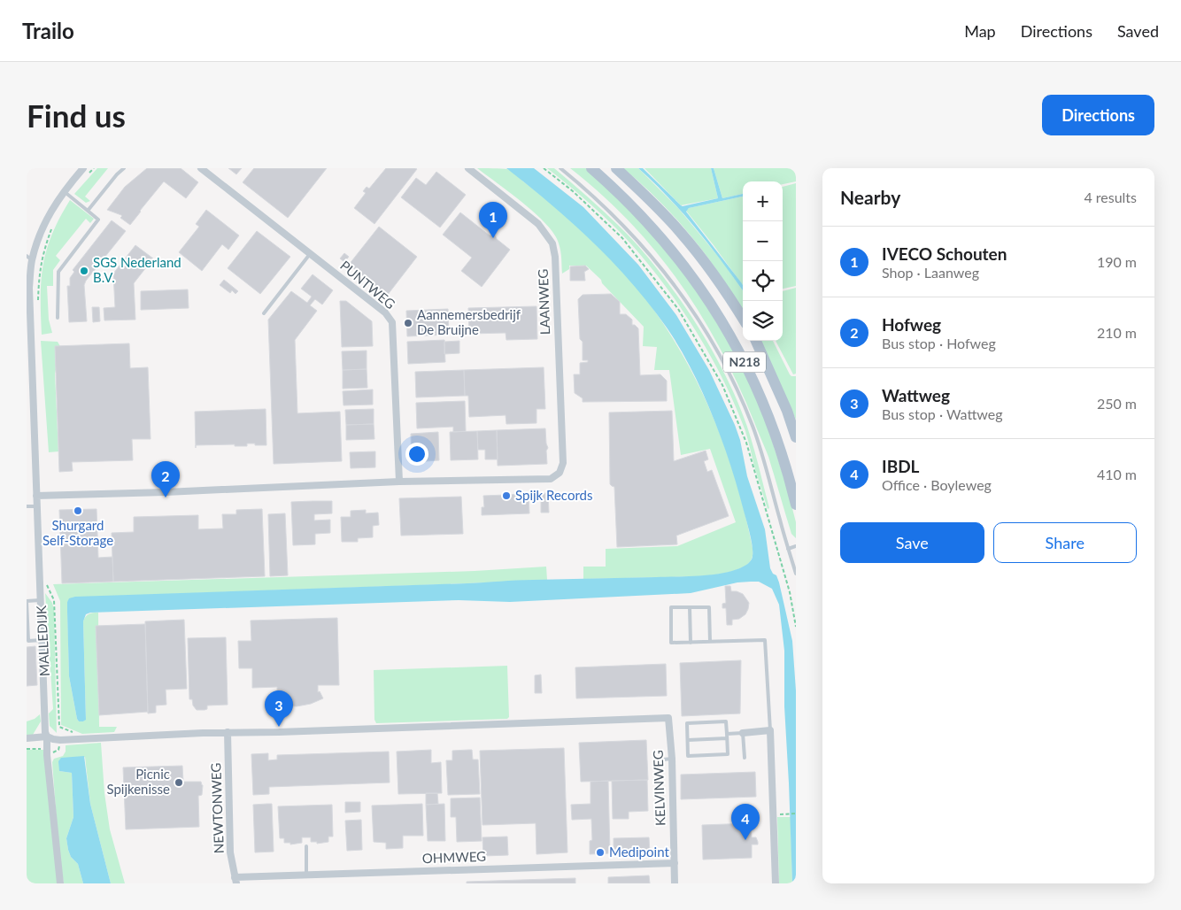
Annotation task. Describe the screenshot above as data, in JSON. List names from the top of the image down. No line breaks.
{"streets":{"main road":["N218"],"street":["PUNTWEG","LAANWEG","MALLEDIJK","KELVINWEG","NEWTONWEG","OHMWEG"]},"crossings":[["PUNTWEG","LAANWEG"],["KELVINWEG","NEWTONWEG"],["KELVINWEG","OHMWEG"],["NEWTONWEG","OHMWEG"]],"places":["SGS Nederland B.V.","Aannemersbedrijf De Bruijne","Spijk Records","Shurgard Self-Storage","Picnic Spijkenisse","Medipoint"],"page":{"header":"Trailo","nav":["Map","Directions","Saved"],"buttons":["Directions",["Save","Share"]],"title":"Find us","heading":["Nearby","4 results"],"map_buttons":["+","−"],"pins":["1","2","3","4"],"list":[{"mark":"1","name":"IVECO Schouten","note":"Shop · Laanweg","value":"190 m"},{"mark":"2","name":"Hofweg","note":"Bus stop · Hofweg","value":"210 m"},{"mark":"3","name":"Wattweg","note":"Bus stop · Wattweg","value":"250 m"},{"mark":"4","name":"IBDL","note":"Office · Boyleweg","value":"410 m"}]}}
